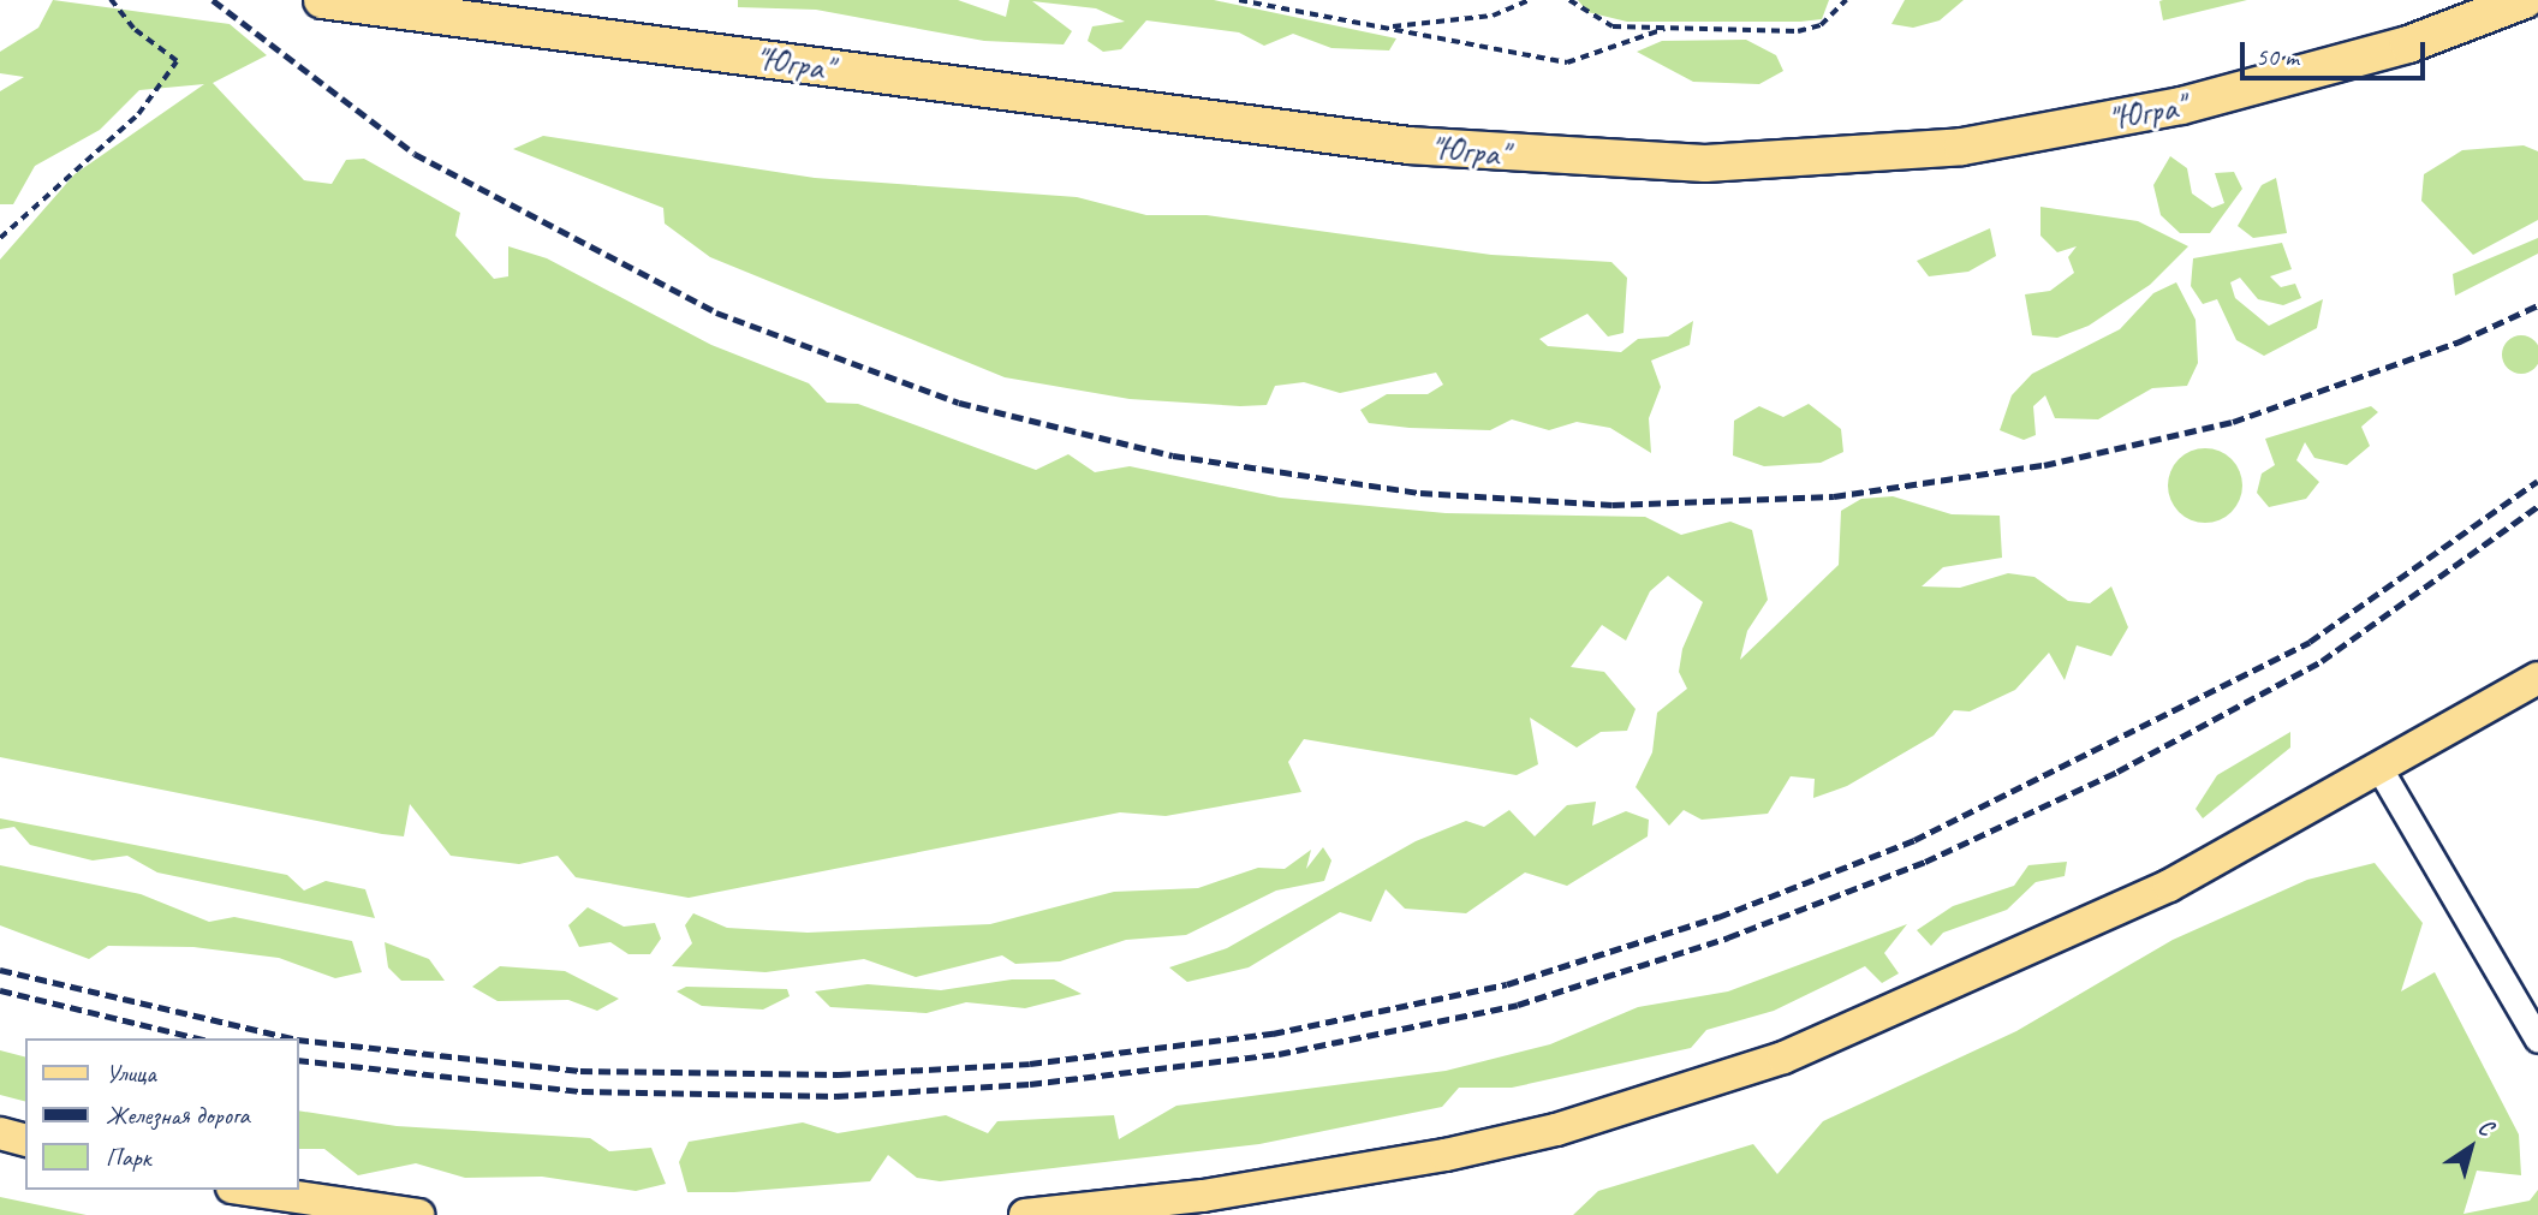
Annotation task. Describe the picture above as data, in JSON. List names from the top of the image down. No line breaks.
{"streets":{"highway":["\"Югра\""]},"legend":["Улица","Железная дорога","Парк"],"scale_bar":"50 m","north":"top right"}
